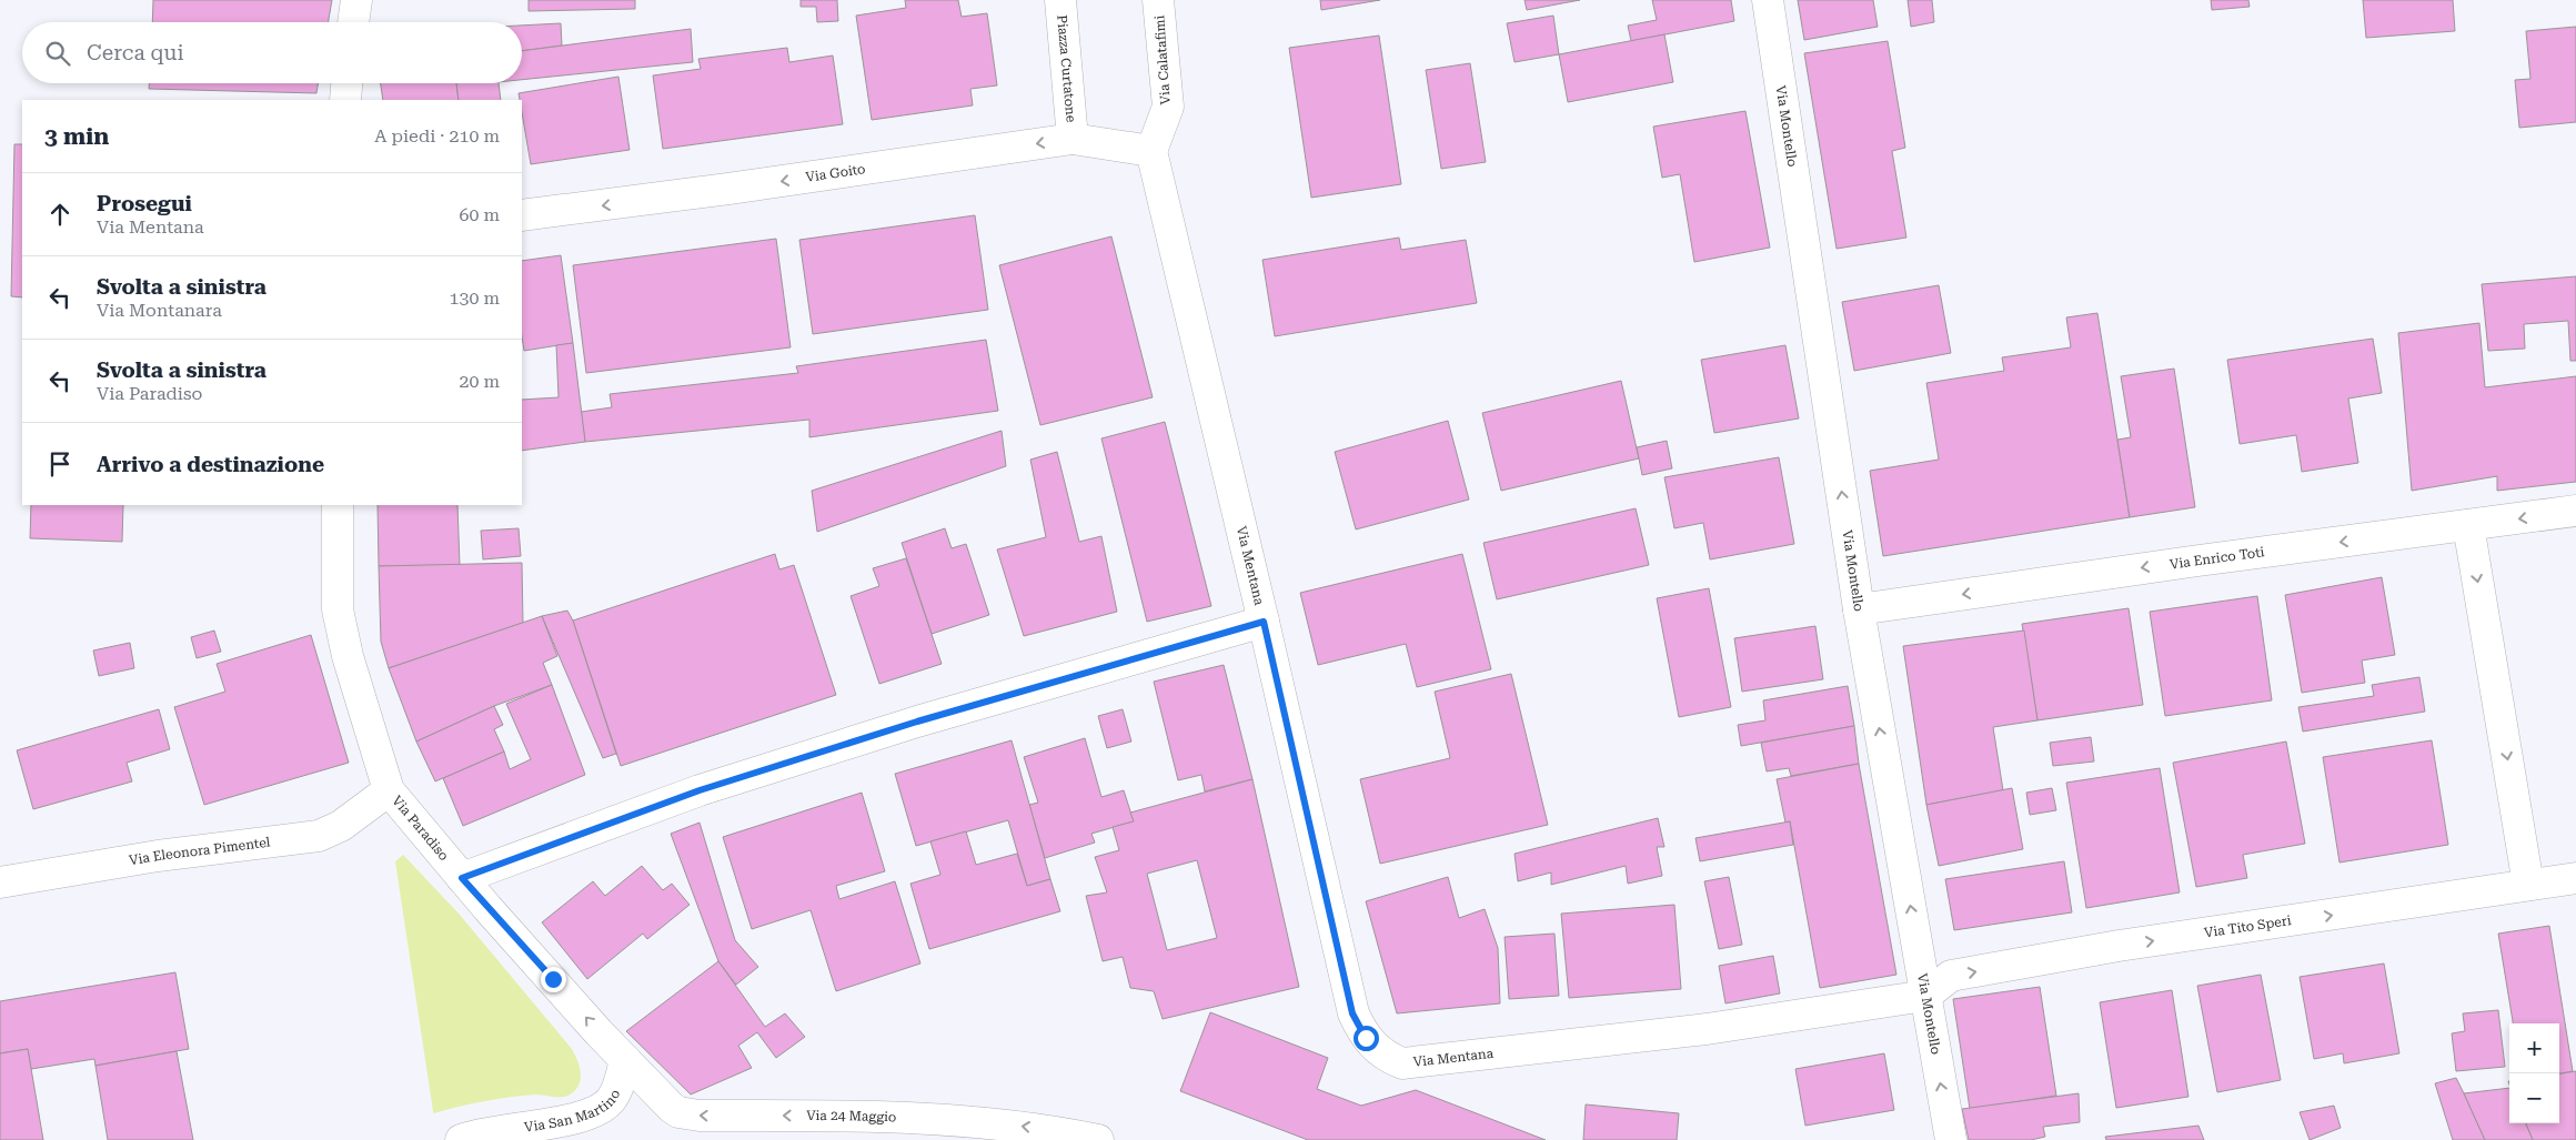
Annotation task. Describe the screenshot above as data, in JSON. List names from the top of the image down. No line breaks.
{"streets":{"street":["Via Calatafimi","Piazza Curtatone","Via Montello","Via Goito","Via Enrico Toti","Via Mentana","Via Paradiso","Via Eleonora Pimentel","Via Tito Speri","Via San Martino","Via 24 Maggio"]},"crossings":[["Via Calatafimi","Via Goito"],["Via Calatafimi","Via Mentana"],["Piazza Curtatone","Via Goito"],["Via Montello","Via Enrico Toti"],["Via Montello","Via Mentana"],["Via Montello","Via Tito Speri"],["Via Goito","Via Mentana"],["Via Mentana","Via Tito Speri"],["Via Paradiso","Via Eleonora Pimentel"],["Via Paradiso","Via San Martino"],["Via Paradiso","Via 24 Maggio"],["Via San Martino","Via 24 Maggio"]],"one_way":["Via Montello","Via Goito","Via Enrico Toti","Via Paradiso","Via Tito Speri","Via 24 Maggio"],"page":{"search":"Cerca qui","heading":["3 min","A piedi · 210 m"],"list":[["Prosegui","Via Mentana","60 m"],["Svolta a sinistra","Via Montanara","130 m"],["Svolta a sinistra","Via Paradiso","20 m"],"Arrivo a destinazione"],"map_buttons":["+","−"]}}
